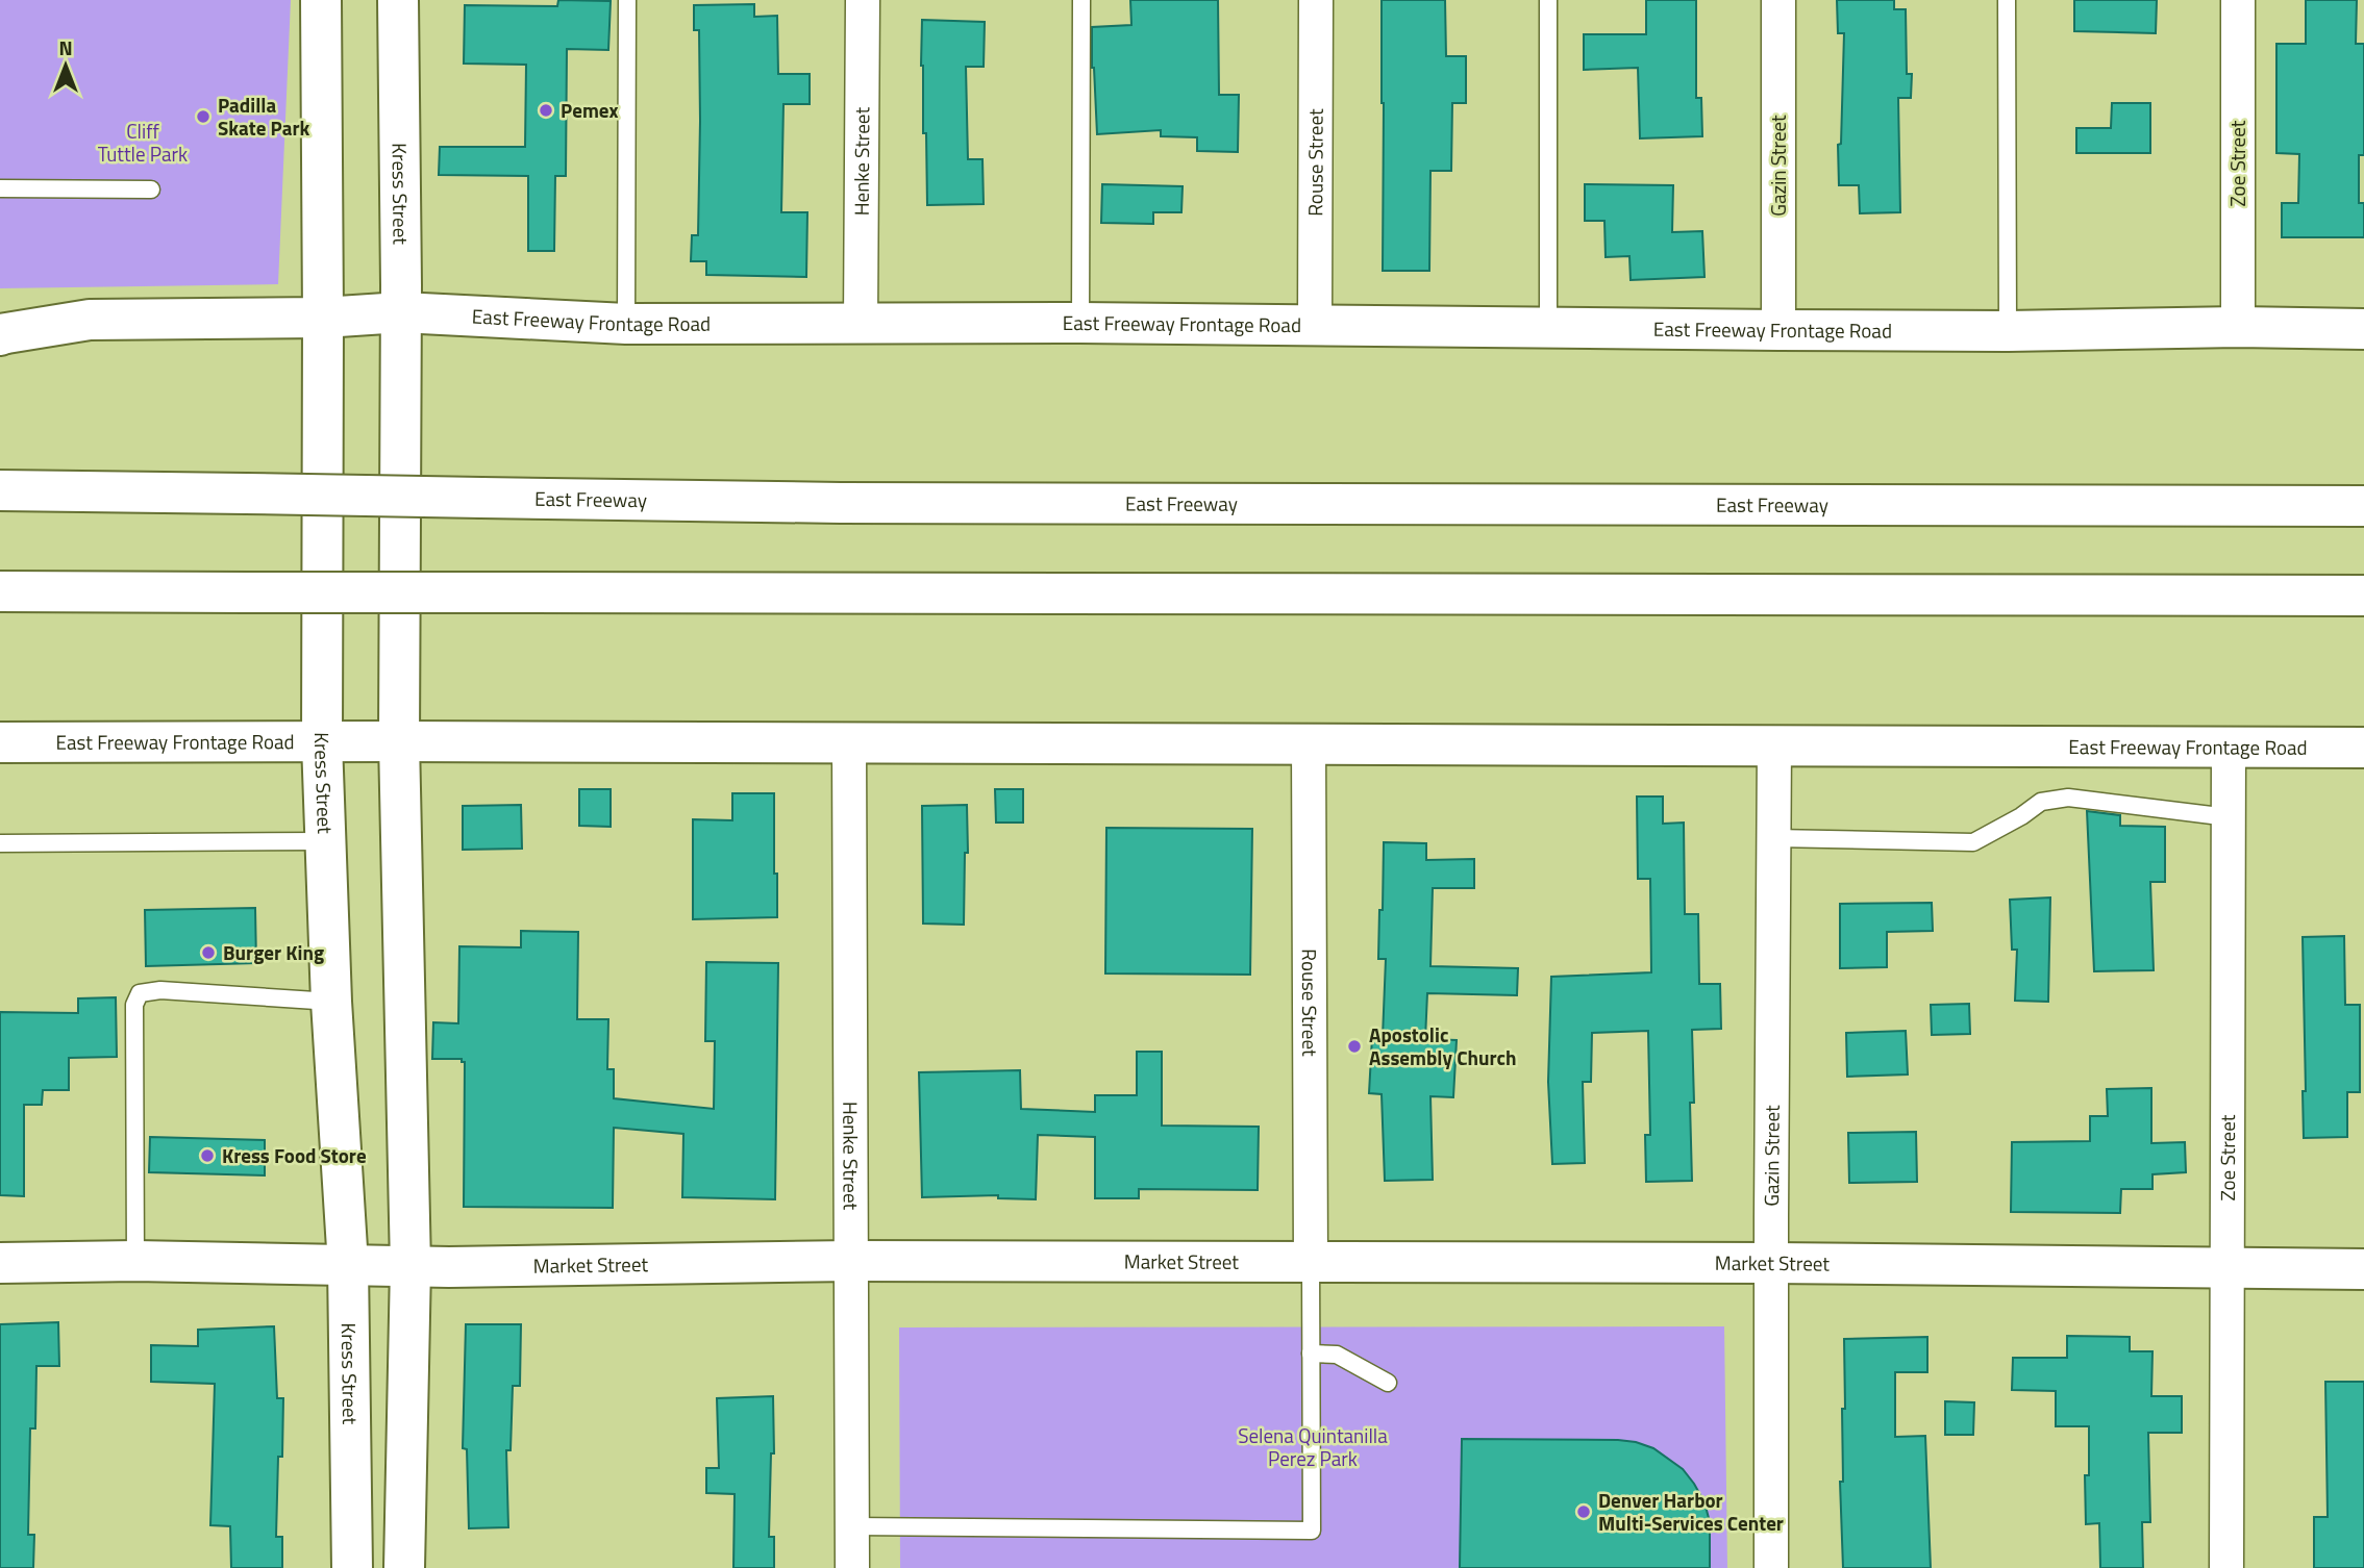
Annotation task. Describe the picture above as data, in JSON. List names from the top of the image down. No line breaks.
{"streets":{"main road":["Kress Street","East Freeway Frontage Road","East Freeway","Market Street"],"street":["Henke Street","Rouse Street","Zoe Street","Gazin Street"]},"crossings":[["Henke Street","East Freeway Frontage Road"],["Henke Street","Market Street"],["Rouse Street","East Freeway Frontage Road"],["Rouse Street","Market Street"],["Zoe Street","East Freeway Frontage Road"],["Zoe Street","Market Street"],["Gazin Street","East Freeway Frontage Road"],["Gazin Street","Market Street"],["Kress Street","East Freeway Frontage Road"],["Kress Street","Market Street"]],"parks":["Cliff Tuttle Park","Selena Quintanilla Perez Park"],"places":["Pemex","Padilla Skate Park","Burger King","Apostolic Assembly Church","Kress Food Store","Denver Harbor Multi-Services Center"],"north":"top"}
